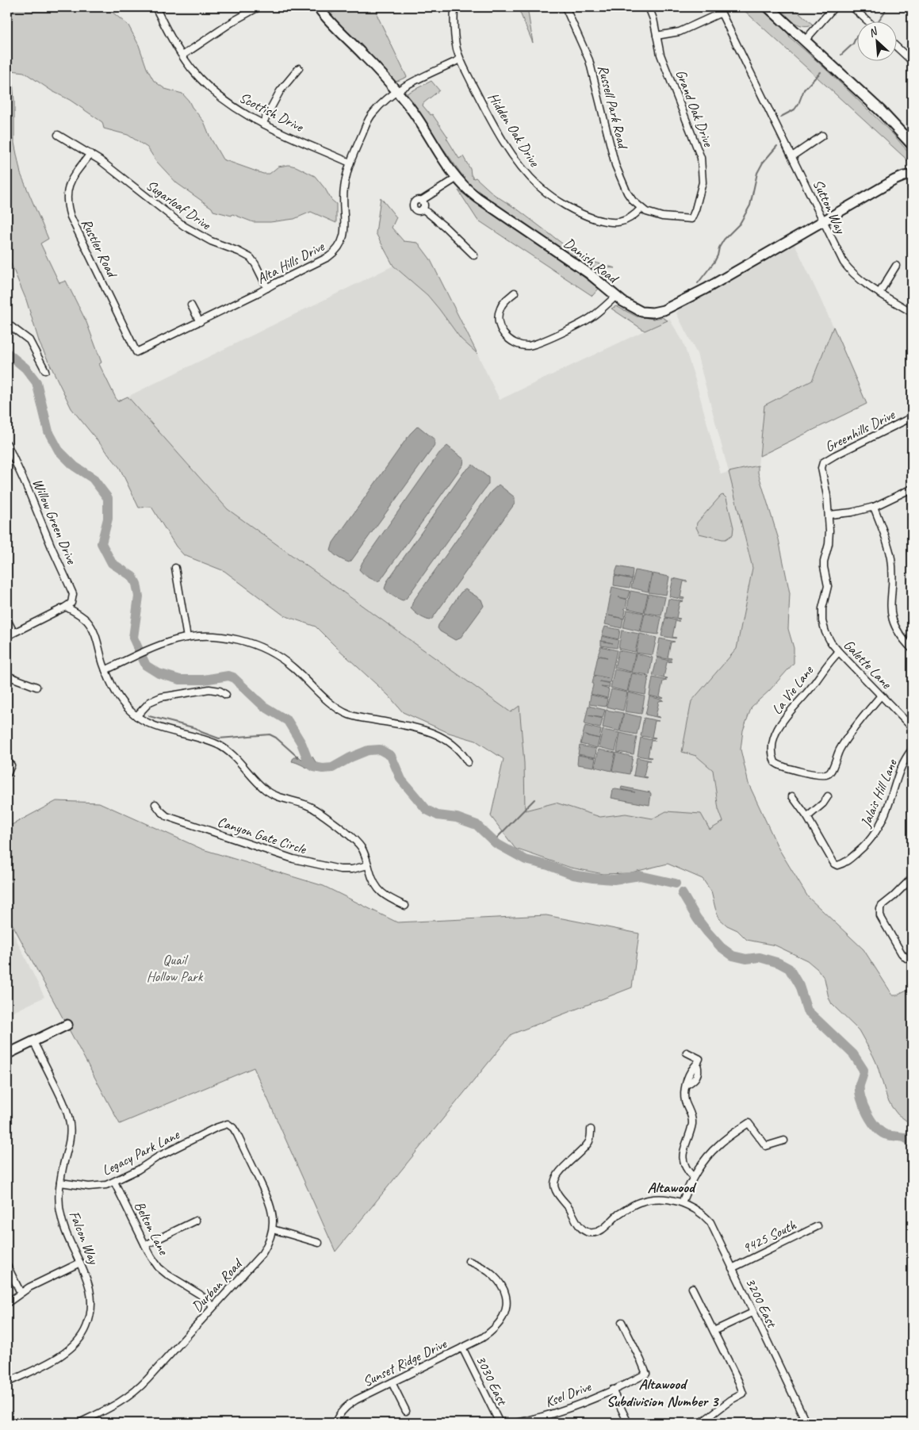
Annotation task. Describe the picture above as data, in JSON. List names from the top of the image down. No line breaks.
{"streets":{"street":["Russell Park Road","Grand Oak Drive","Scottish Drive","Hidden Oak Drive","Sugarloaf Drive","Sutton Way","Rustler Road","Danish Road","Alta Hills Drive","Greenhills Drive","Willow Green Drive","Galette Lane","La Vie Lane","Jalais Hill Lane","Canyon Gate Circle","Legacy Park Lane","Belton Lane","9425 South","Falcon Way","Durban Road","3200 East","Sunset Ridge Drive","3030 East","Ksel Drive"]},"crossings":[["Russell Park Road","Grand Oak Drive"],["Russell Park Road","Hidden Oak Drive"],["Grand Oak Drive","Hidden Oak Drive"],["Grand Oak Drive","Sutton Way"],["Scottish Drive","Alta Hills Drive"],["Sugarloaf Drive","Rustler Road"],["Sugarloaf Drive","Alta Hills Drive"],["Sutton Way","Danish Road"],["Rustler Road","Alta Hills Drive"],["Danish Road","Alta Hills Drive"],["Greenhills Drive","Galette Lane"],["Galette Lane","La Vie Lane"],["Legacy Park Lane","Belton Lane"],["Legacy Park Lane","Falcon Way"],["Legacy Park Lane","Durban Road"],["Belton Lane","Durban Road"],["9425 South","3200 East"],["Sunset Ridge Drive","3030 East"]],"districts":["Altawood","Altawood Subdivision Number 3"],"parks":["Quail Hollow Park"],"north":"top left"}
